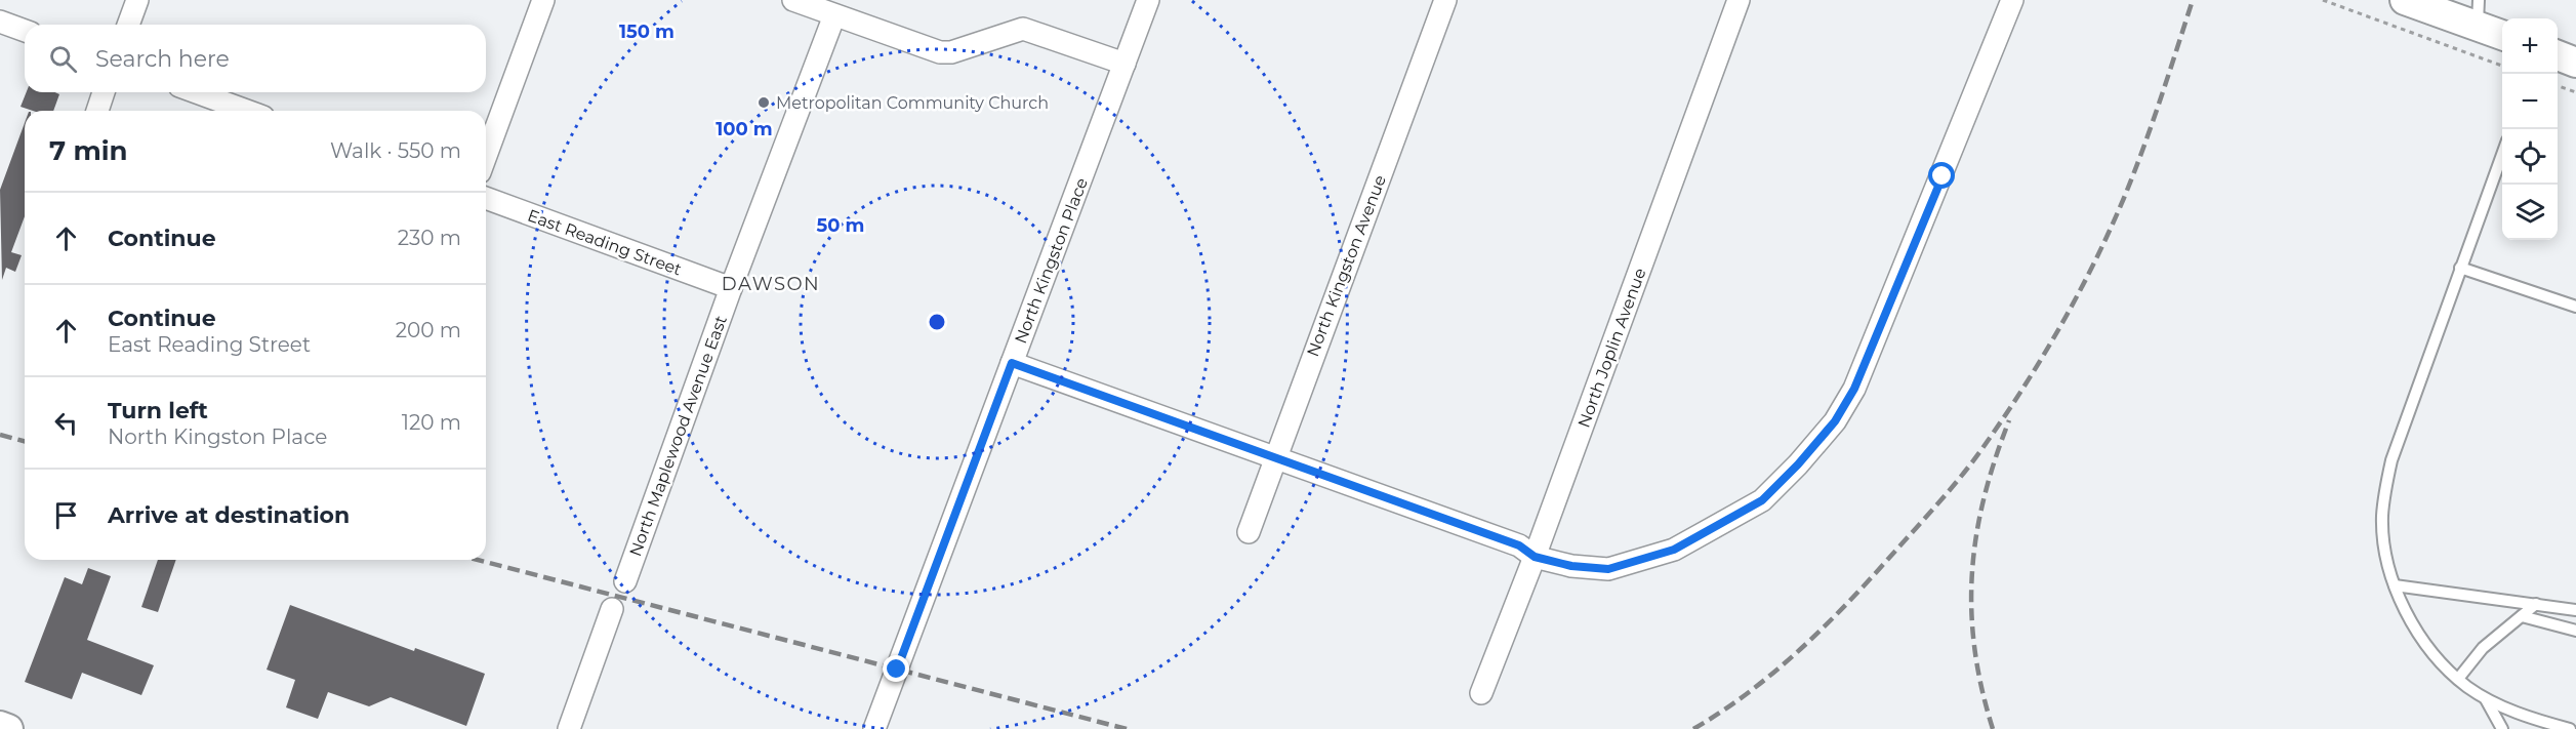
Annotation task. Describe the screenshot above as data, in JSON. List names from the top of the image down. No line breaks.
{"streets":{"street":["East Reading Street","North Kingston Place","North Kingston Avenue","North Joplin Avenue","North Maplewood Avenue East"]},"crossings":[["East Reading Street","North Maplewood Avenue East"]],"districts":["DAWSON"],"places":["Metropolitan Community Church"],"page":{"map_buttons":["+","−"],"search":"Search here","heading":["7 min","Walk · 550 m"],"list":[["Continue","230 m"],["Continue","East Reading Street","200 m"],["Turn left","North Kingston Place","120 m"],"Arrive at destination"]},"rings":["150 m","100 m","50 m"]}
